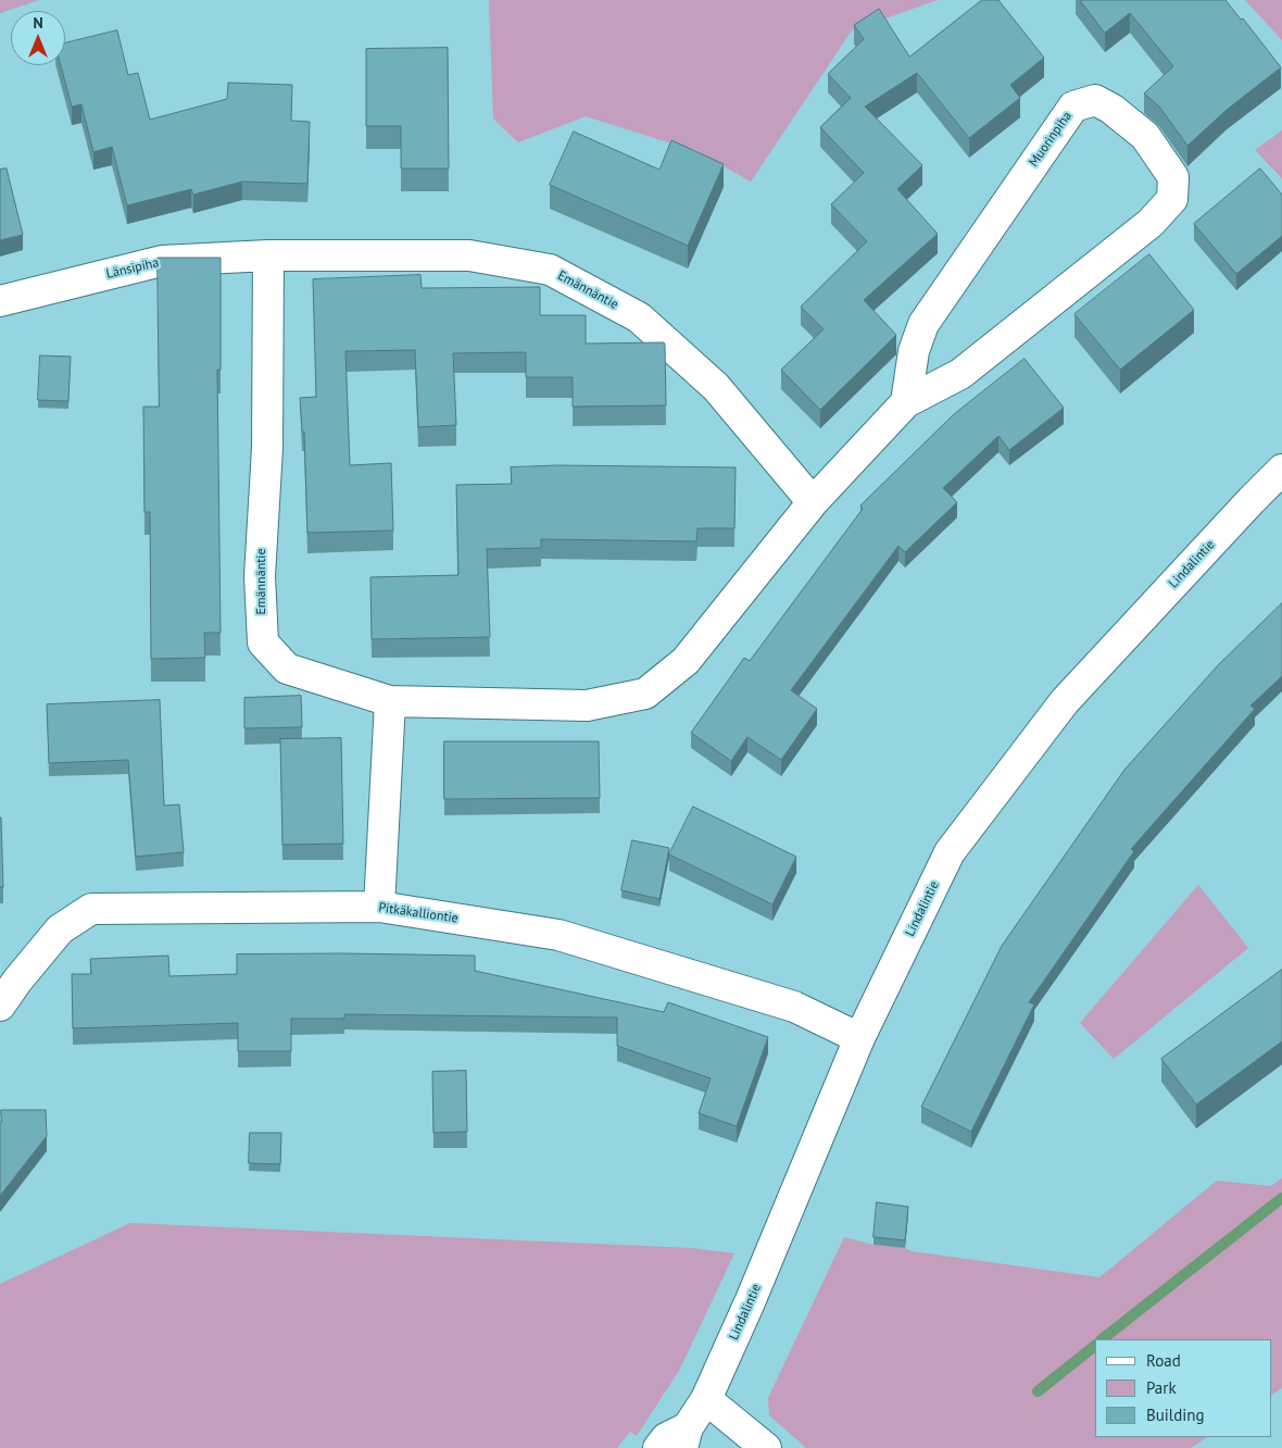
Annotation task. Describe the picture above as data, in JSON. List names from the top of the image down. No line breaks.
{"streets":{"street":["Muorinpiha","Länsipiha","Emännäntie","Lindalintie","Pitkäkalliontie"]},"crossings":[["Muorinpiha","Emännäntie"],["Länsipiha","Emännäntie"],["Lindalintie","Pitkäkalliontie"]],"legend":["Road","Park","Building"],"north":"top"}
